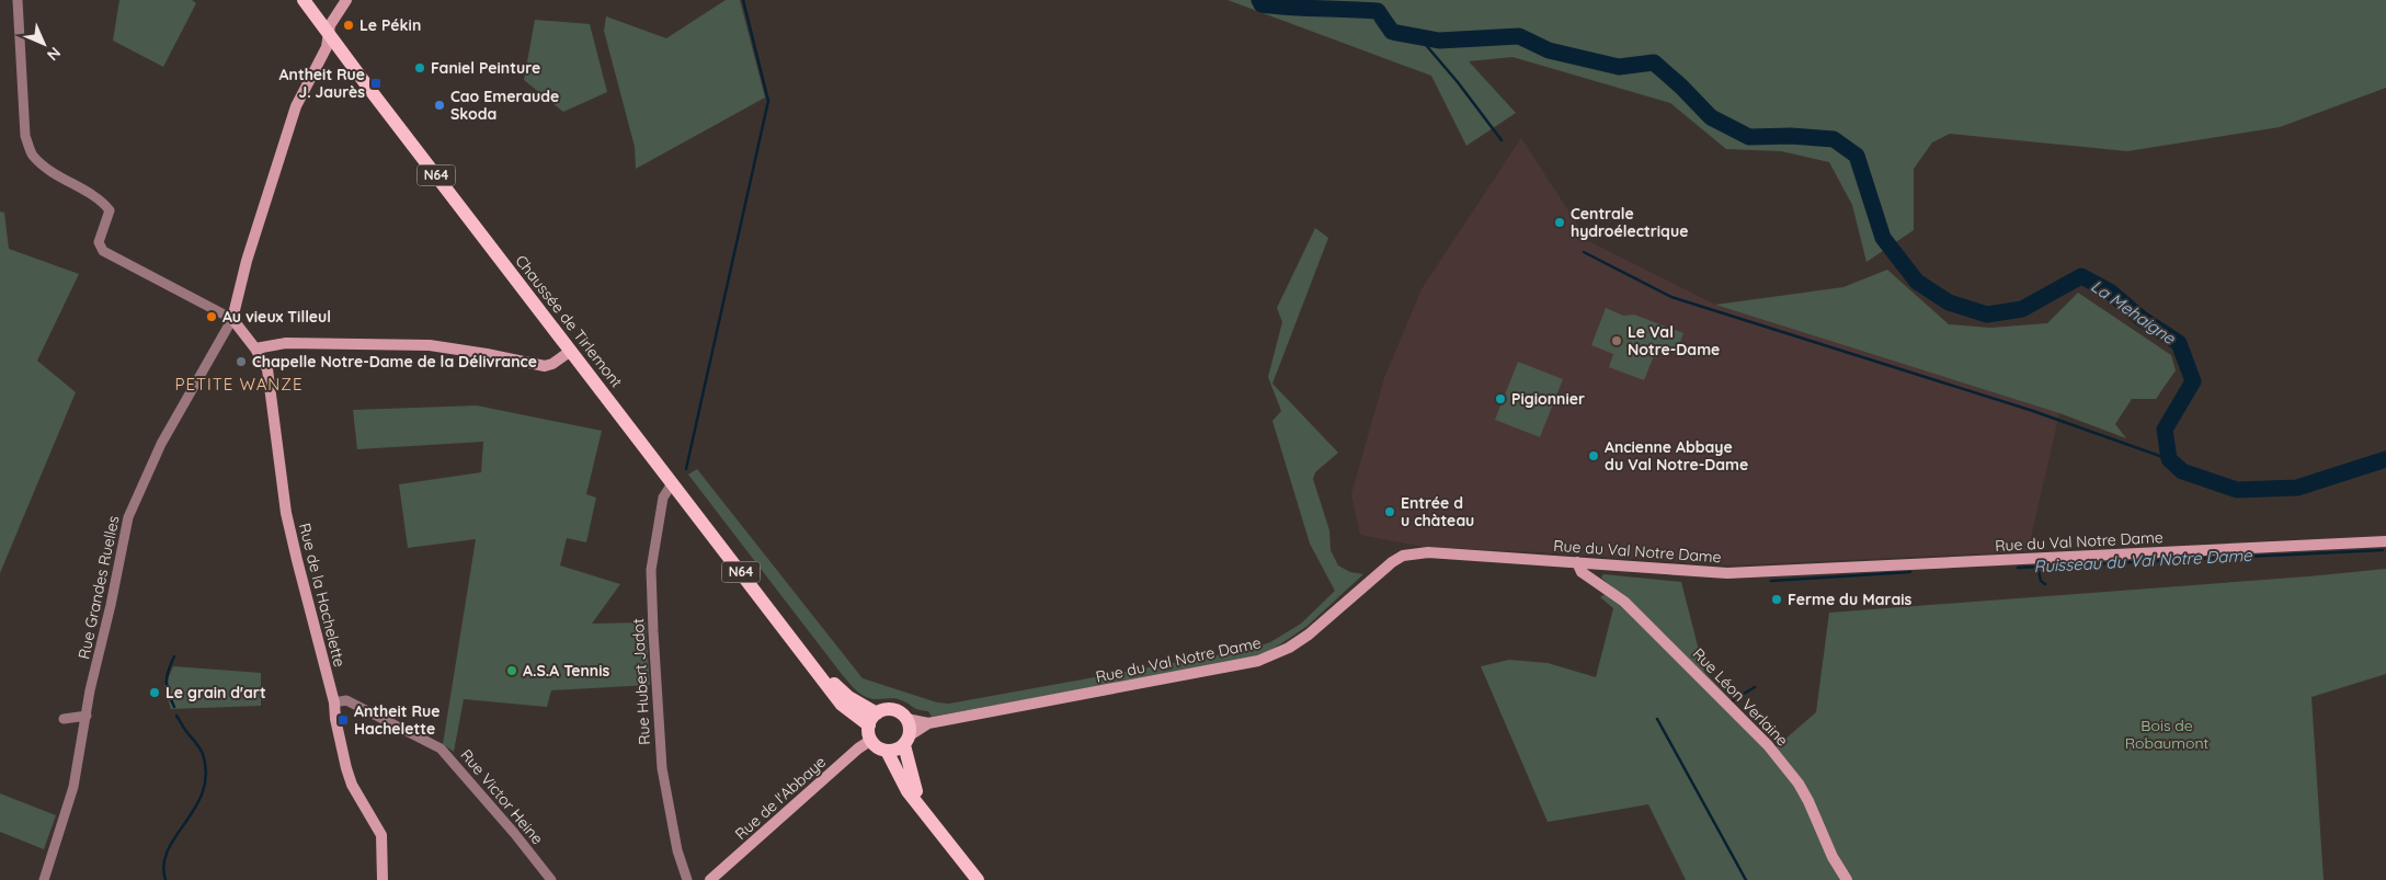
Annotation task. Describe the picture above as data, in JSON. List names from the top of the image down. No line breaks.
{"streets":{"main road":["N64","Chaussée de Tirlemont"],"street":["Rue du Val Notre Dame","Rue Grandes Ruelles","Rue de la Hachelette","Rue Hubert Jadot","Rue Léon Verlaine","Rue Victor Heine","Rue de l'Abbaye"]},"crossings":[["Chaussée de Tirlemont","Rue du Val Notre Dame"],["Chaussée de Tirlemont","Rue Hubert Jadot"],["Chaussée de Tirlemont","Rue de l'Abbaye"],["Rue du Val Notre Dame","Rue Léon Verlaine"],["Rue du Val Notre Dame","Rue de l'Abbaye"],["Rue Grandes Ruelles","Rue de la Hachelette"],["Rue de la Hachelette","Rue Victor Heine"]],"districts":["PETITE WANZE"],"water":["La Mehaigne","Ruisseau du Val Notre Dame"],"parks":["Bois de Robaumont"],"places":{"other":["Le Pékin","Faniel Peinture","Cao Emeraude Skoda","Centrale hydroélectrique","Au vieux Tilleul","Le Val Notre-Dame","Chapelle Notre-Dame de la Délivrance","Pigionnier","Ancienne Abbaye du Val Notre-Dame","Entrée d u chàteau","Ferme du Marais","A.S.A Tennis","Le grain d'art"],"transit":["Antheit Rue J. Jaurès","Antheit Rue Hachelette"]},"north":"bottom right"}
